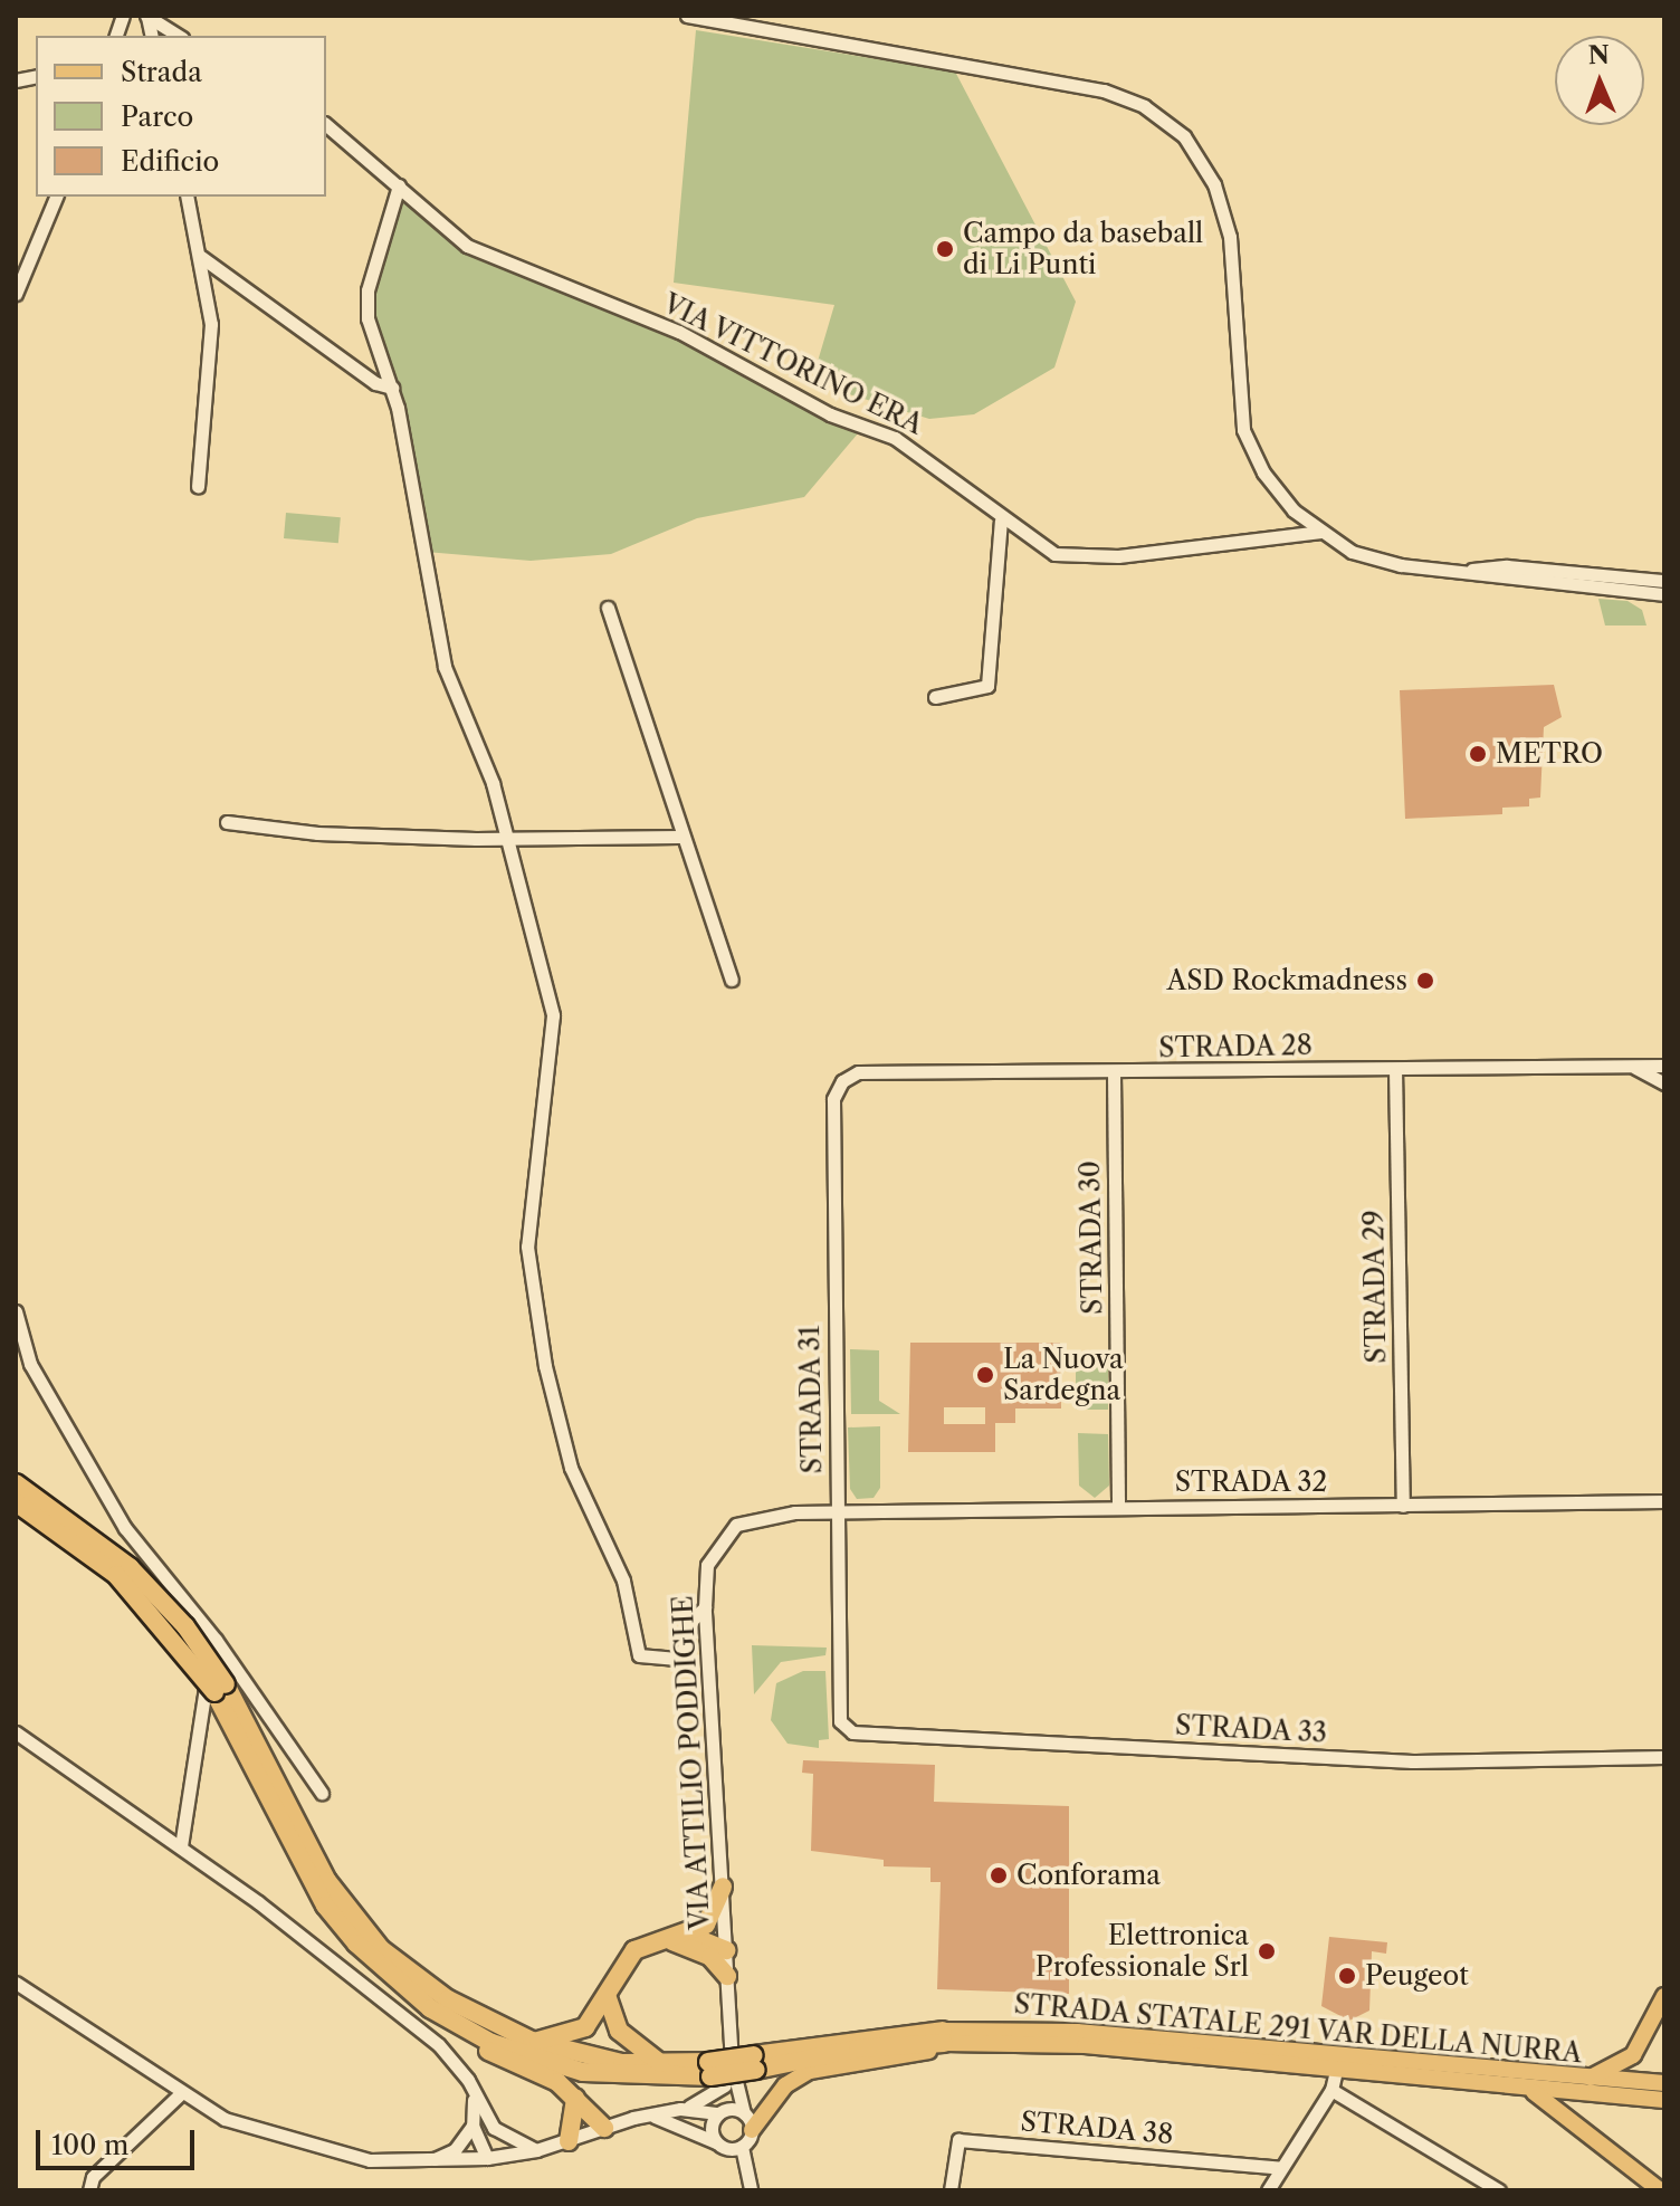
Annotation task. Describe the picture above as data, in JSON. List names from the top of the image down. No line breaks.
{"streets":{"highway":["STRADA STATALE 291 VAR DELLA NURRA"],"street":["VIA VITTORINO ERA","STRADA 28","STRADA 30","STRADA 29","STRADA 31","STRADA 32","STRADA 33","VIA ATTILIO PODDIGHE","STRADA 38"]},"crossings":[["STRADA 28","STRADA 30"],["STRADA 28","STRADA 29"],["STRADA 28","STRADA 31"],["STRADA 30","STRADA 32"],["STRADA 29","STRADA 32"],["STRADA 31","STRADA 32"],["STRADA 31","STRADA 33"],["STRADA 31","VIA ATTILIO PODDIGHE"],["STRADA 32","VIA ATTILIO PODDIGHE"],["VIA ATTILIO PODDIGHE","STRADA STATALE 291 VAR DELLA NURRA"]],"places":["Campo da baseball di Li Punti","METRO","ASD Rockmadness","La Nuova Sardegna","Conforama","Elettronica Professionale Srl","Peugeot"],"legend":["Strada","Parco","Edificio"],"scale_bar":"100 m","north":"top"}
